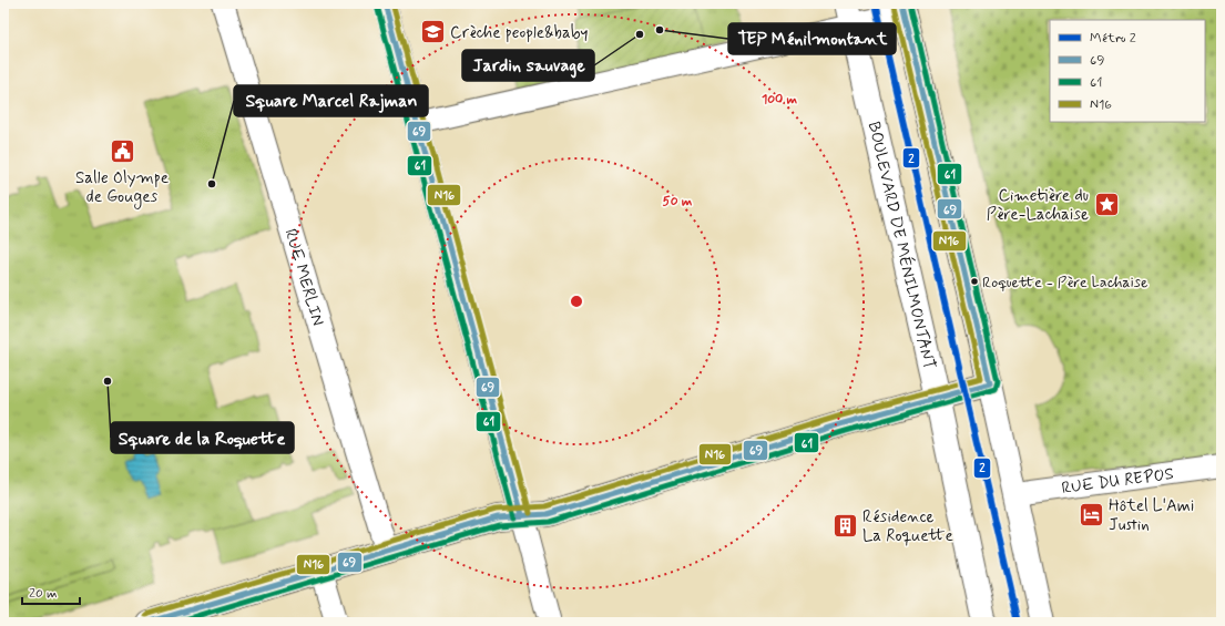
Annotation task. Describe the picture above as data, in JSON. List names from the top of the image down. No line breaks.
{"streets":{"main road":["BOULEVARD DE MÉNILMONTANT"],"street":["RUE MERLIN","RUE DU REPOS"]},"places":{"other":["TEP Ménilmontant","Jardin sauvage","Square Marcel Rajman","Roquette - Père Lachaise","Square de la Roquette"],"school or university":["Crèche people&baby"],"public building":["Salle Olympe de Gouges"],"place":["Cimetière du Père-Lachaise"],"hotel":["Hôtel L'Ami Justin"],"building":["Résidence La Roquette"]},"lines":["metro line 2","transit line 69","transit line 61","transit line N16"],"legend":["Métro 2","69","61","N16"],"scale_bar":"20 m","rings":["100 m","50 m"]}
